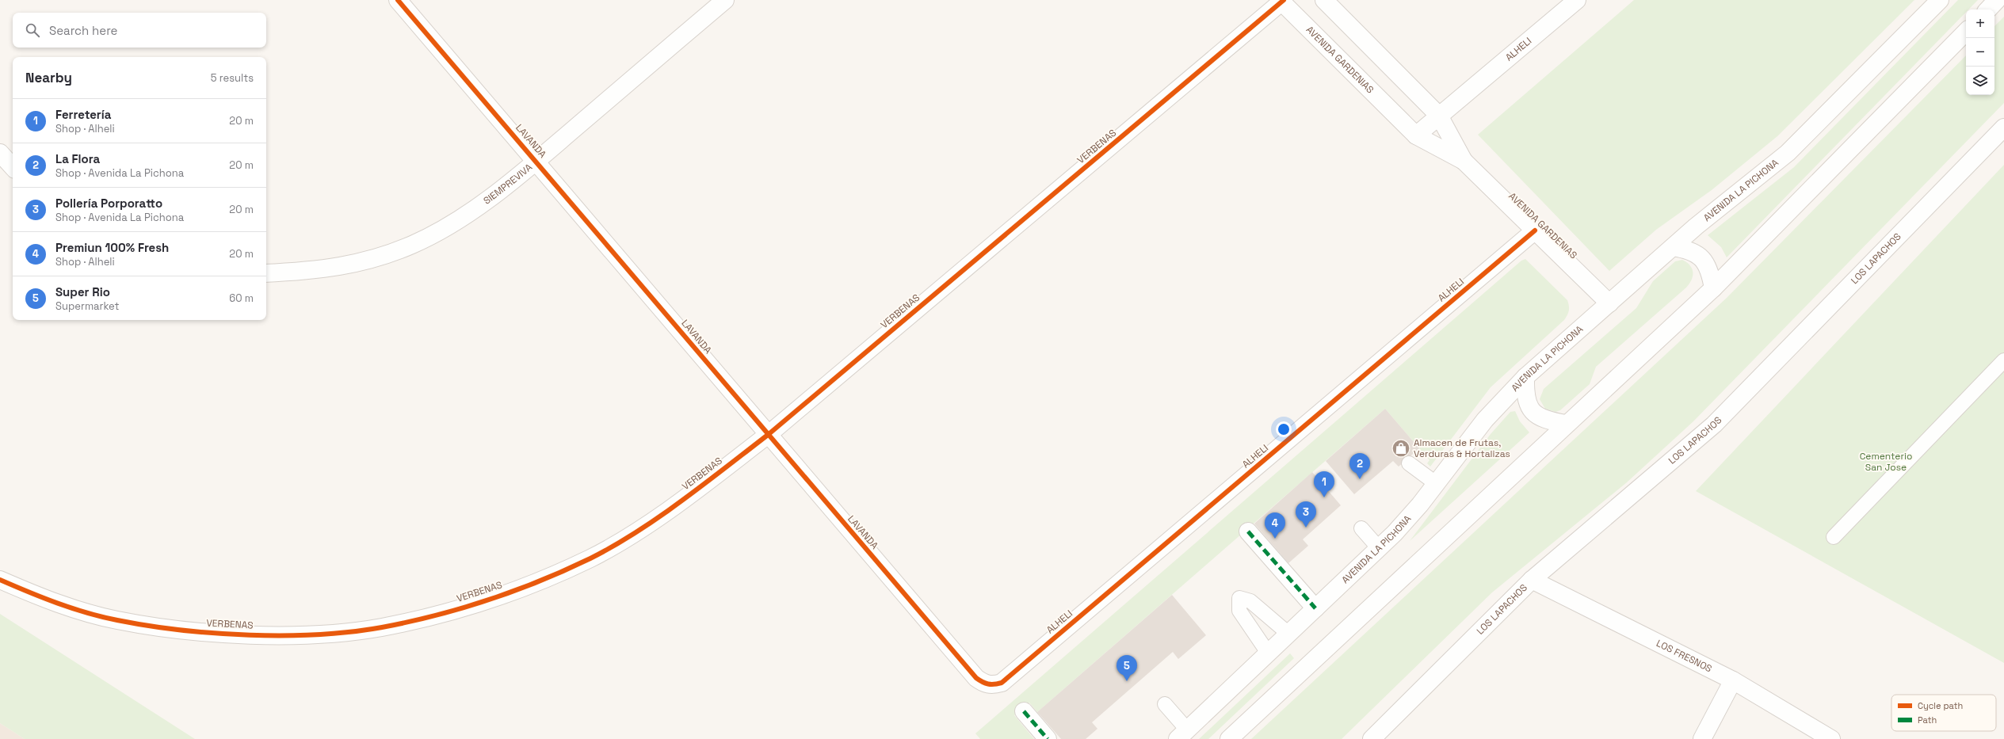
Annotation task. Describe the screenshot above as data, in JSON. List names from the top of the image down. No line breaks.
{"streets":{"street":["ALHELI","AVENIDA GARDENIAS","LAVANDA","VERBENAS","SIEMPREVIVA","AVENIDA LA PICHONA","LOS LAPACHOS","LOS FRESNOS"]},"crossings":[["ALHELI","AVENIDA GARDENIAS"],["ALHELI","LAVANDA"],["AVENIDA GARDENIAS","VERBENAS"],["AVENIDA GARDENIAS","AVENIDA LA PICHONA"],["LAVANDA","VERBENAS"],["LAVANDA","SIEMPREVIVA"],["LOS LAPACHOS","LOS FRESNOS"]],"parks":["Cementerio San Jose"],"places":{"shop":["Almacen de Frutas, Verduras & Hortalizas"]},"legend":["Cycle path","Path"],"page":{"map_buttons":["+","−"],"search":"Search here","heading":["Nearby","5 results"],"list":[{"mark":"1","name":"Ferretería","note":"Shop · Alheli","value":"20 m"},{"mark":"2","name":"La Flora","note":"Shop · Avenida La Pichona","value":"20 m"},{"mark":"3","name":"Pollería Porporatto","note":"Shop · Avenida La Pichona","value":"20 m"},{"mark":"4","name":"Premiun 100% Fresh","note":"Shop · Alheli","value":"20 m"},{"mark":"5","name":"Super Rio","note":"Supermarket","value":"60 m"}],"pins":["2","1","3","4","5"]}}
